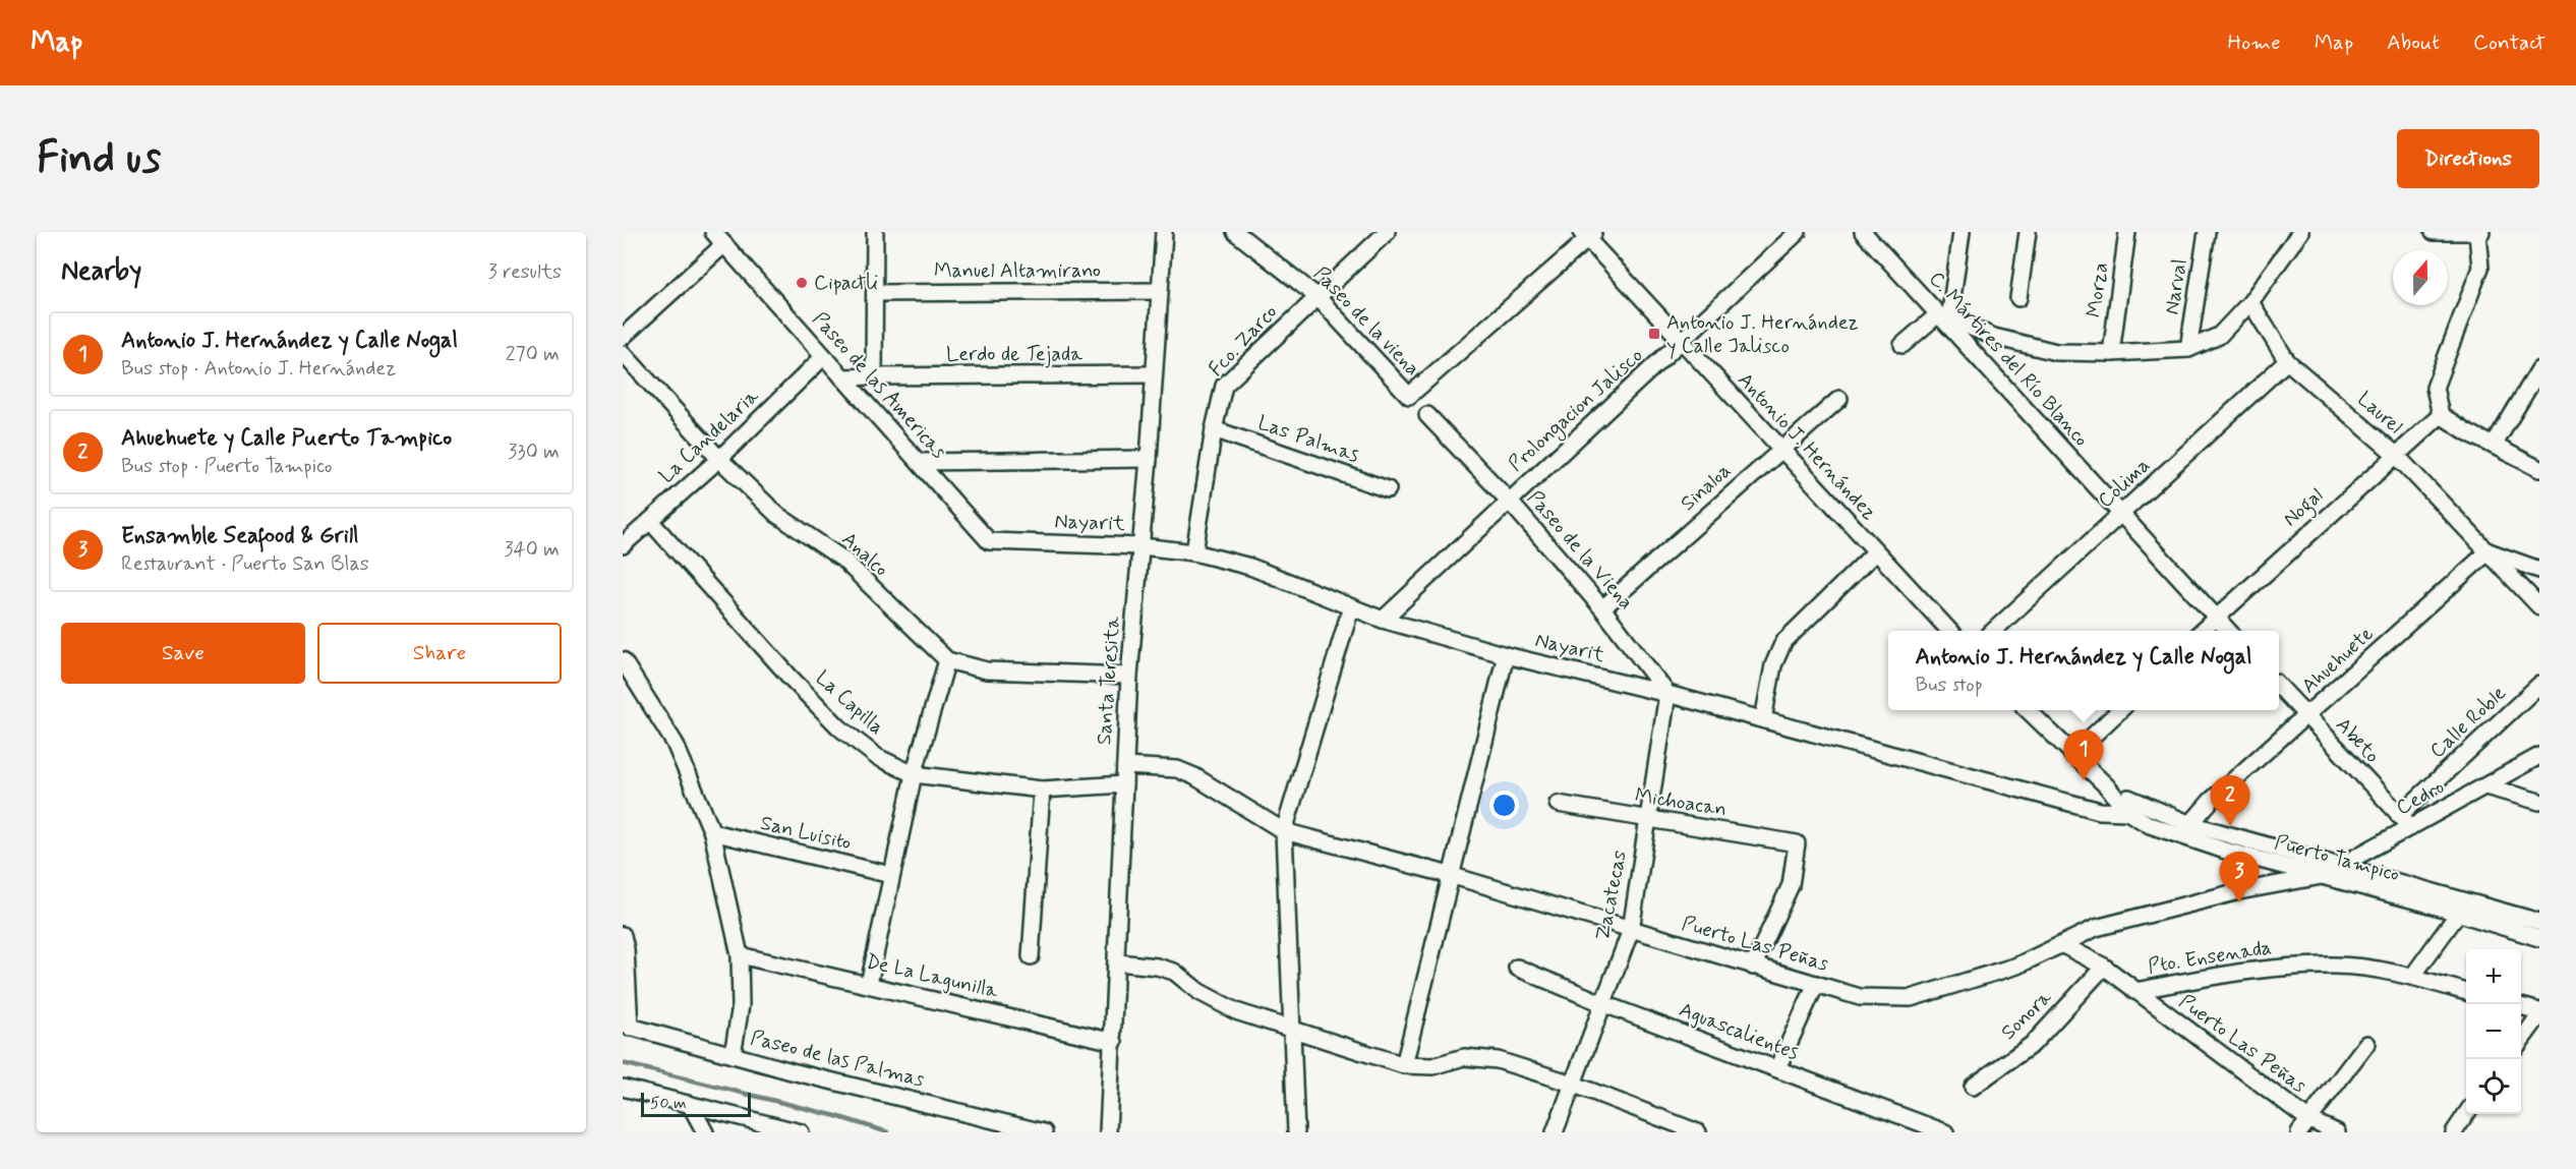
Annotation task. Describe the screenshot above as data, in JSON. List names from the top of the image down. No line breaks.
{"streets":{"street":["Manuel Altamirano","Narval","Morza","Paseo de la viena","Fco. Zarco","Lerdo de Tejada","C. Mártires del Río Blanco","Paseo de las Americas","Prolongacion Jalisco","Laurel","La Candelaria","Las Palmas","Antonio J. Hernández","Colima","Sinaloa","Nogal","Nayarit","Paseo de la Viena","Analco","Ahuehuete","Santa Teresita","La Capilla","Calle Roble","Abeto","Cedro","Michoacan","San Luisito","Puerto Tampico","Zacatecas","Puerto Las Peñas","Pto. Ensenada","De La Lagunilla","Sonora","Aguascalientes","Paseo de las Palmas"]},"crossings":[["Manuel Altamirano","Santa Teresita"],["Paseo de la viena","Fco. Zarco"],["Paseo de la viena","Antonio J. Hernández"],["Fco. Zarco","Las Palmas"],["Fco. Zarco","Nayarit"],["Lerdo de Tejada","Paseo de las Americas"],["Lerdo de Tejada","Santa Teresita"],["C. Mártires del Río Blanco","Colima"],["Paseo de las Americas","La Candelaria"],["Paseo de las Americas","Nayarit"],["Prolongacion Jalisco","Antonio J. Hernández"],["Prolongacion Jalisco","Nayarit"],["Prolongacion Jalisco","Paseo de la Viena"],["Laurel","Colima"],["Laurel","Nogal"],["Laurel","Ahuehuete"],["La Candelaria","Analco"],["La Candelaria","La Capilla"],["Antonio J. Hernández","Sinaloa"],["Sinaloa","Paseo de la Viena"],["Nayarit","Paseo de la Viena"],["Nayarit","Santa Teresita"],["Nayarit","Puerto Tampico"],["Nayarit","Zacatecas"],["Paseo de la Viena","Zacatecas"],["Analco","Santa Teresita"],["Ahuehuete","Abeto"],["Ahuehuete","Puerto Tampico"],["Santa Teresita","La Capilla"],["Santa Teresita","Puerto Las Peñas"],["Santa Teresita","De La Lagunilla"],["Calle Roble","Abeto"],["Abeto","Cedro"],["Cedro","Puerto Tampico"],["Michoacan","Zacatecas"],["Michoacan","Puerto Las Peñas"],["Zacatecas","Puerto Las Peñas"],["Zacatecas","Aguascalientes"],["Puerto Las Peñas","Pto. Ensenada"],["Puerto Las Peñas","Sonora"]],"places":{"other":["Cipactli"],"transit":["Antonio J. Hernández y Calle Jalisco"]},"scale_bar":"50 m","north":"top","page":{"header":"Map","nav":["Home","Map","About","Contact"],"buttons":["Directions",["Save","Share"]],"title":"Find us","heading":["Nearby","3 results"],"list":[{"mark":"1","name":"Antonio J. Hernández y Calle Nogal","note":"Bus stop · Antonio J. Hernández","value":"270 m"},{"mark":"2","name":"Ahuehuete y Calle Puerto Tampico","note":"Bus stop · Puerto Tampico","value":"330 m"},{"mark":"3","name":"Ensamble Seafood & Grill","note":"Restaurant · Puerto San Blas","value":"340 m"}],"popup":["Antonio J. Hernández y Calle Nogal","Bus stop"],"pins":["1","2","3"],"map_buttons":["+","−"],"scale":"50 m"}}
